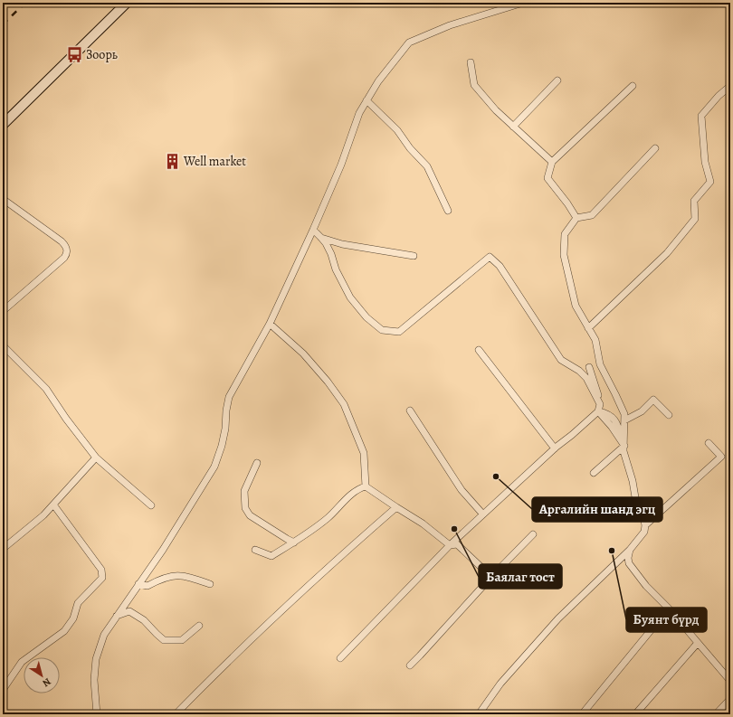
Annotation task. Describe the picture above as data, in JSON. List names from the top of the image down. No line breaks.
{"places":{"bus stop":["Зоорь"],"building":["Well market"],"other":["Аргалийн шанд эгц","Баялаг тост","Буянт бүрд"]},"north":"bottom right"}
